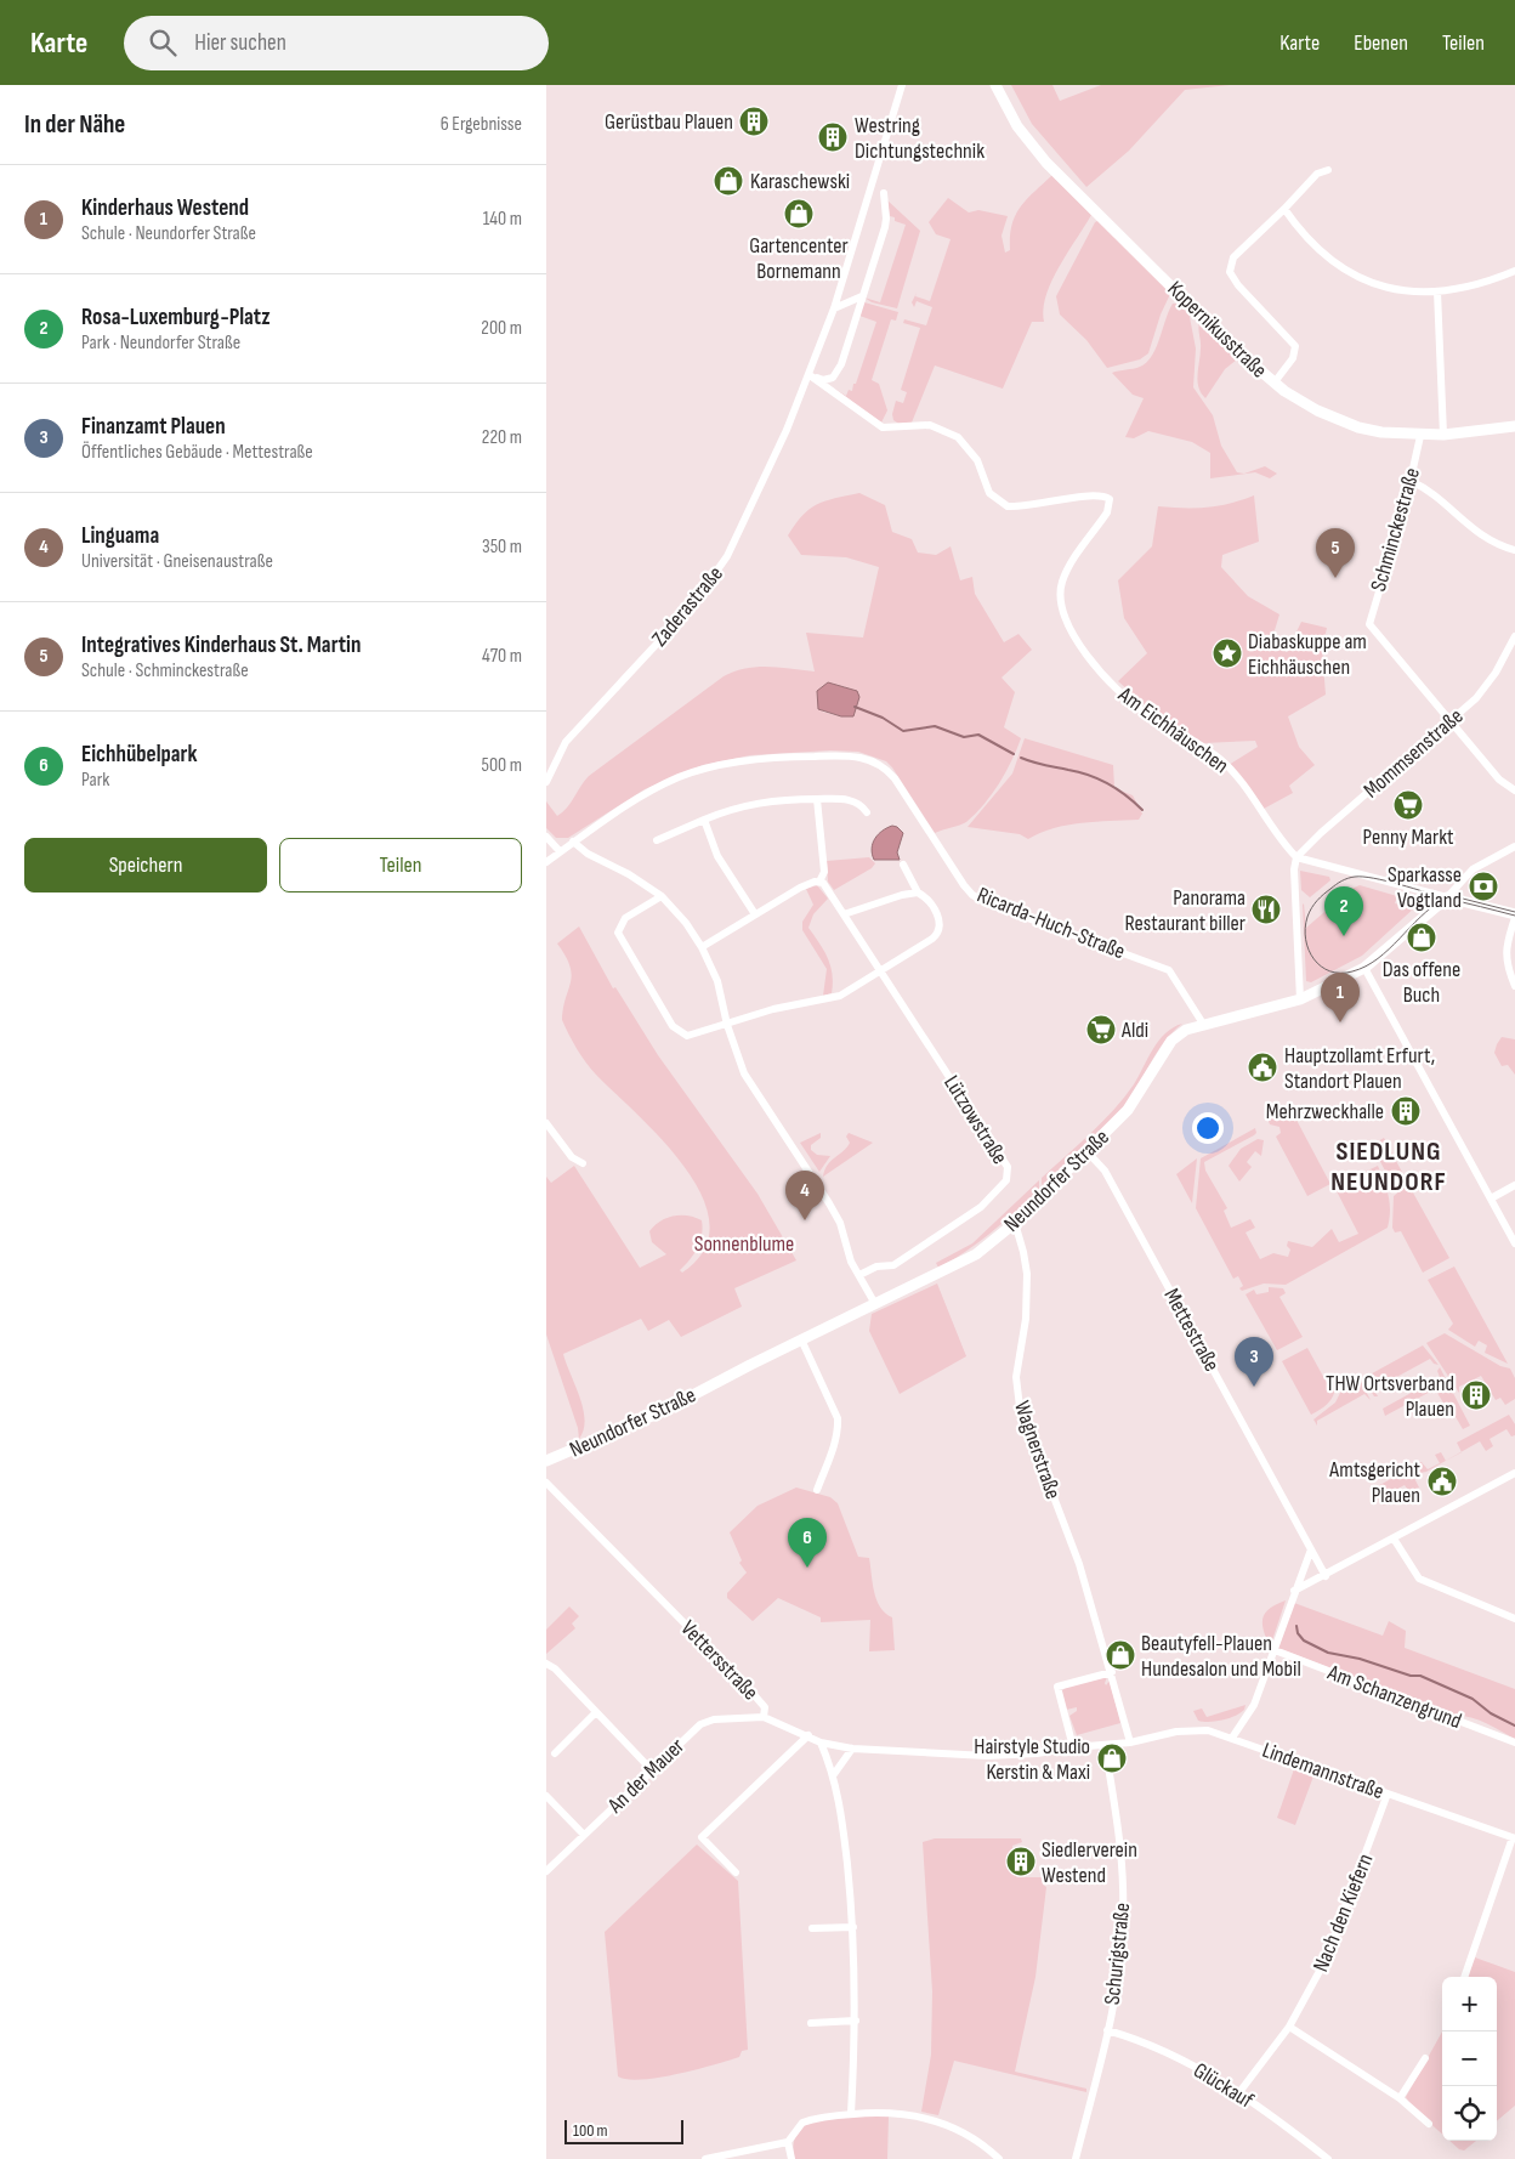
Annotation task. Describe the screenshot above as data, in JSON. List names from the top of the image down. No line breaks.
{"streets":{"street":["Kopernikusstraße","Schminckestraße","Zaderastraße","Am Eichhäuschen","Mommsenstraße","Ricarda-Huch-Straße","Lützowstraße","Neundorfer Straße","Mettestraße","Wagnerstraße","Vettersstraße","Am Schanzengrund","Lindemannstraße","An der Mauer","Nach den Kiefern","Schurigstraße","Glückauf"]},"crossings":[["Kopernikusstraße","Schminckestraße"],["Schminckestraße","Mommsenstraße"],["Zaderastraße","Am Eichhäuschen"],["Am Eichhäuschen","Mommsenstraße"],["Ricarda-Huch-Straße","Neundorfer Straße"],["Neundorfer Straße","Mettestraße"],["Neundorfer Straße","Wagnerstraße"],["Wagnerstraße","Lindemannstraße"],["Vettersstraße","Lindemannstraße"],["Vettersstraße","An der Mauer"],["Vettersstraße","Schurigstraße"],["Lindemannstraße","Nach den Kiefern"],["Lindemannstraße","Schurigstraße"],["Nach den Kiefern","Glückauf"],["Schurigstraße","Glückauf"]],"districts":["SIEDLUNG NEUNDORF"],"parks":["Sonnenblume"],"places":{"building":["Gerüstbau Plauen","Westring Dichtungstechnik","Mehrzweckhalle","THW Ortsverband Plauen","Siedlerverein Westend"],"shop":["Karaschewski","Gartencenter Bornemann","Das offene Buch","Beautyfell-Plauen Hundesalon und Mobil","Hairstyle Studio Kerstin & Maxi"],"place":["Diabaskuppe am Eichhäuschen"],"supermarket":["Penny Markt","Aldi"],"bank":["Sparkasse Vogtland"],"restaurant":["Panorama Restaurant biller"],"public building":["Hauptzollamt Erfurt, Standort Plauen","Amtsgericht Plauen"]},"scale_bar":"100 m","page":{"header":"Karte","search":"Hier suchen","nav":["Karte","Ebenen","Teilen"],"heading":["In der Nähe","6 Ergebnisse"],"list":[{"mark":"1","name":"Kinderhaus Westend","note":"Schule · Neundorfer Straße","value":"140 m"},{"mark":"2","name":"Rosa-Luxemburg-Platz","note":"Park · Neundorfer Straße","value":"200 m"},{"mark":"3","name":"Finanzamt Plauen","note":"Öffentliches Gebäude · Mettestraße","value":"220 m"},{"mark":"4","name":"Linguama","note":"Universität · Gneisenaustraße","value":"350 m"},{"mark":"5","name":"Integratives Kinderhaus St. Martin","note":"Schule · Schminckestraße","value":"470 m"},{"mark":"6","name":"Eichhübelpark","note":"Park","value":"500 m"}],"pins":["5","2","1","4","3","6"],"buttons":["Speichern","Teilen"],"map_buttons":["+","−"],"scale":"100 m"}}
